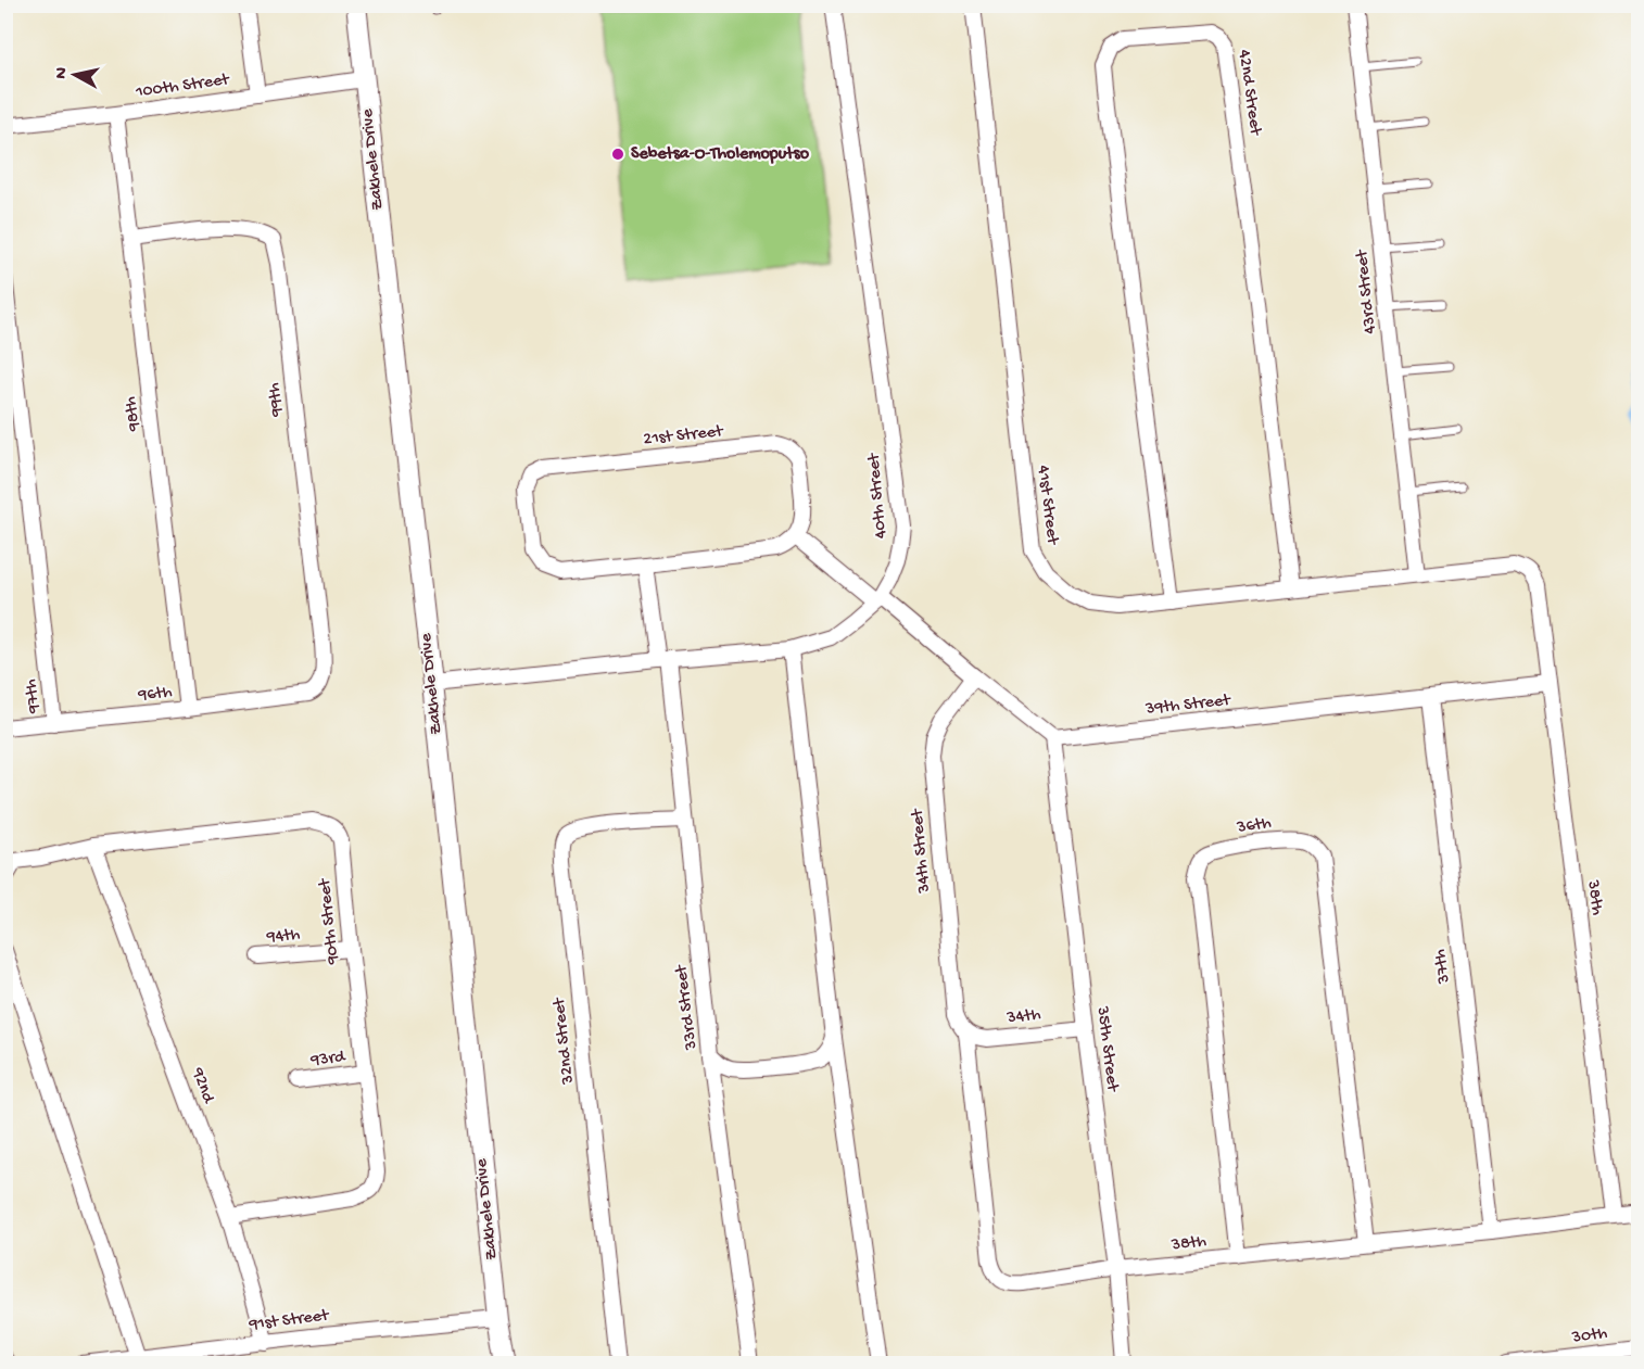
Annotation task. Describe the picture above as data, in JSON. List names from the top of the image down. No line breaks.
{"streets":{"street":["100th Street","42nd Street","Zakhele Drive","43rd Street","99th","98th","21st Street","40th Street","41st Street","96th","97th","39th Street","36th","34th Street","38th","90th Street","94th","37th","33rd Street","34th","32nd Street","35th Street","93rd","92nd","91st Street","30th"]},"crossings":[["100th Street","Zakhele Drive"],["100th Street","98th"],["42nd Street","41st Street"],["Zakhele Drive","40th Street"],["Zakhele Drive","91st Street"],["43rd Street","41st Street"],["99th","98th"],["99th","96th"],["98th","96th"],["21st Street","33rd Street"],["40th Street","33rd Street"],["41st Street","38th"],["96th","97th"],["39th Street","38th"],["39th Street","37th"],["39th Street","35th Street"],["36th","38th"],["34th Street","38th"],["34th Street","34th"],["34th Street","35th Street"],["38th","37th"],["38th","35th Street"],["90th Street","94th"],["90th Street","93rd"],["90th Street","92nd"],["33rd Street","32nd Street"],["34th","35th Street"],["92nd","91st Street"]],"places":["Sebetsa-O-Tholemoputso"],"north":"left"}
